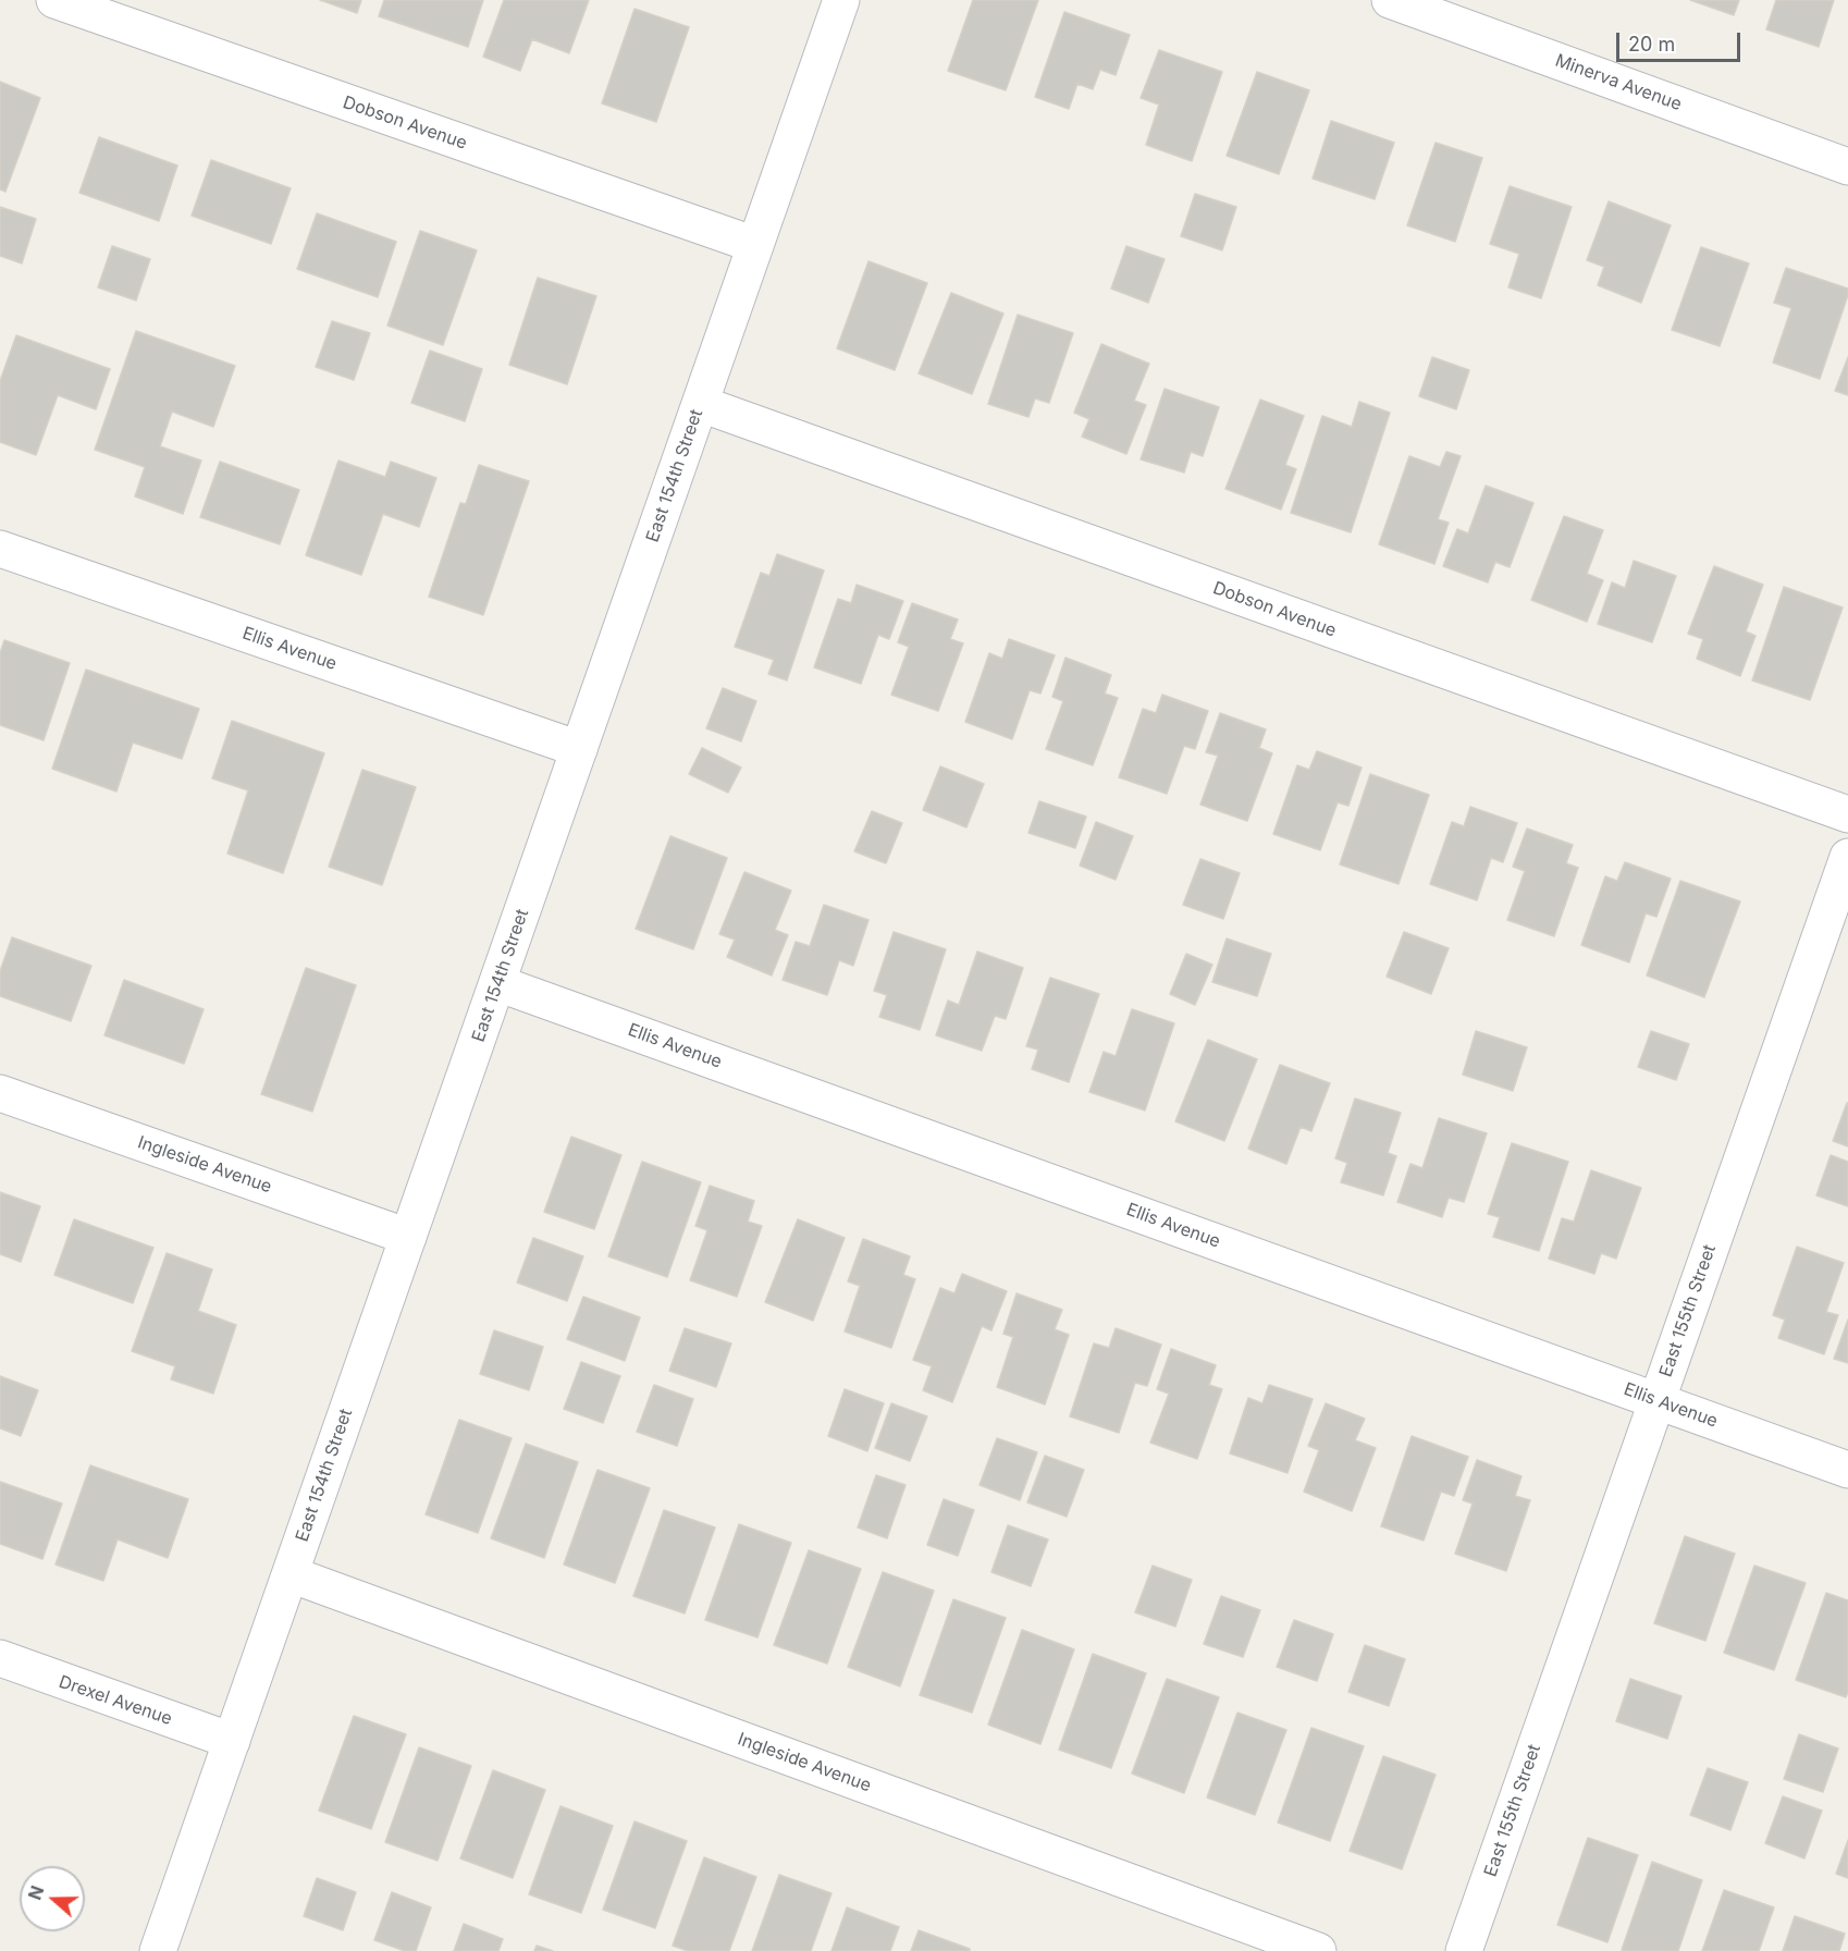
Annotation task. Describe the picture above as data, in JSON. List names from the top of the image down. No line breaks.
{"streets":{"street":["Minerva Avenue","Dobson Avenue","East 154th Street","Ellis Avenue","Ingleside Avenue","East 155th Street","Drexel Avenue"]},"crossings":[["Dobson Avenue","East 154th Street"],["East 154th Street","Ellis Avenue"],["East 154th Street","Ingleside Avenue"],["East 154th Street","Drexel Avenue"],["Ellis Avenue","East 155th Street"]],"scale_bar":"20 m","north":"left"}
